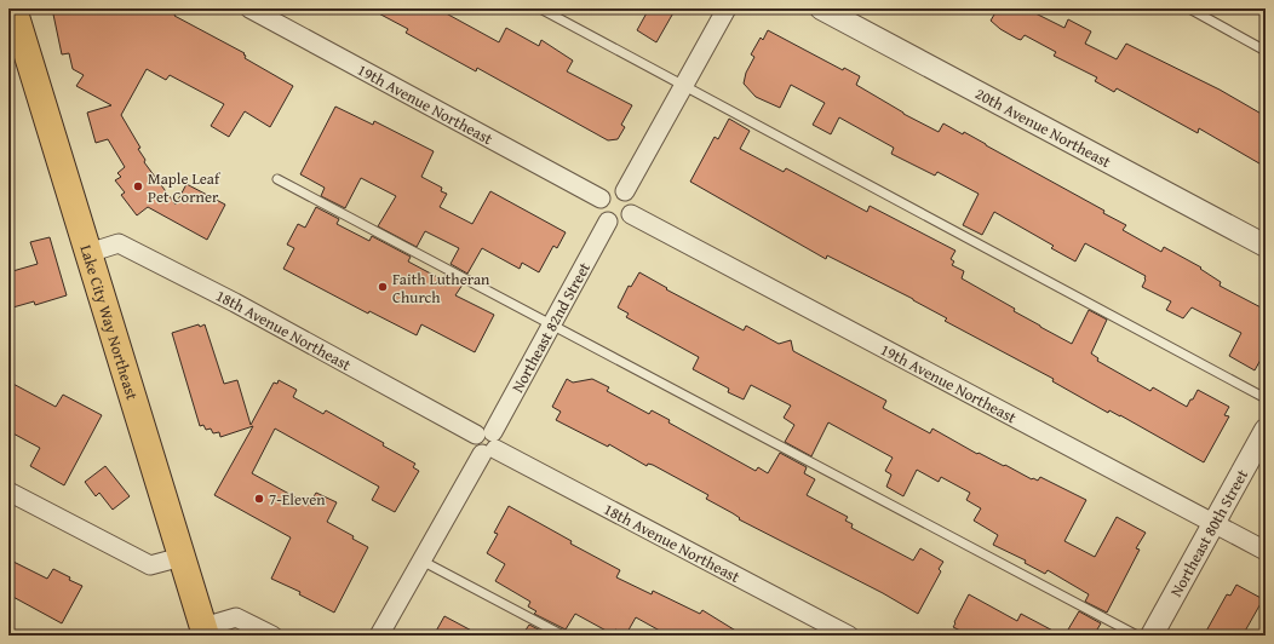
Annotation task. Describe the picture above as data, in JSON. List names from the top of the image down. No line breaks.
{"streets":{"main road":["Lake City Way Northeast"],"street":["19th Avenue Northeast","20th Avenue Northeast","Northeast 82nd Street","18th Avenue Northeast","Northeast 80th Street"]},"crossings":[["19th Avenue Northeast","Northeast 82nd Street"],["19th Avenue Northeast","Northeast 80th Street"],["Lake City Way Northeast","18th Avenue Northeast"],["Northeast 82nd Street","18th Avenue Northeast"]],"places":["Maple Leaf Pet Corner","Faith Lutheran Church","7-Eleven"]}
